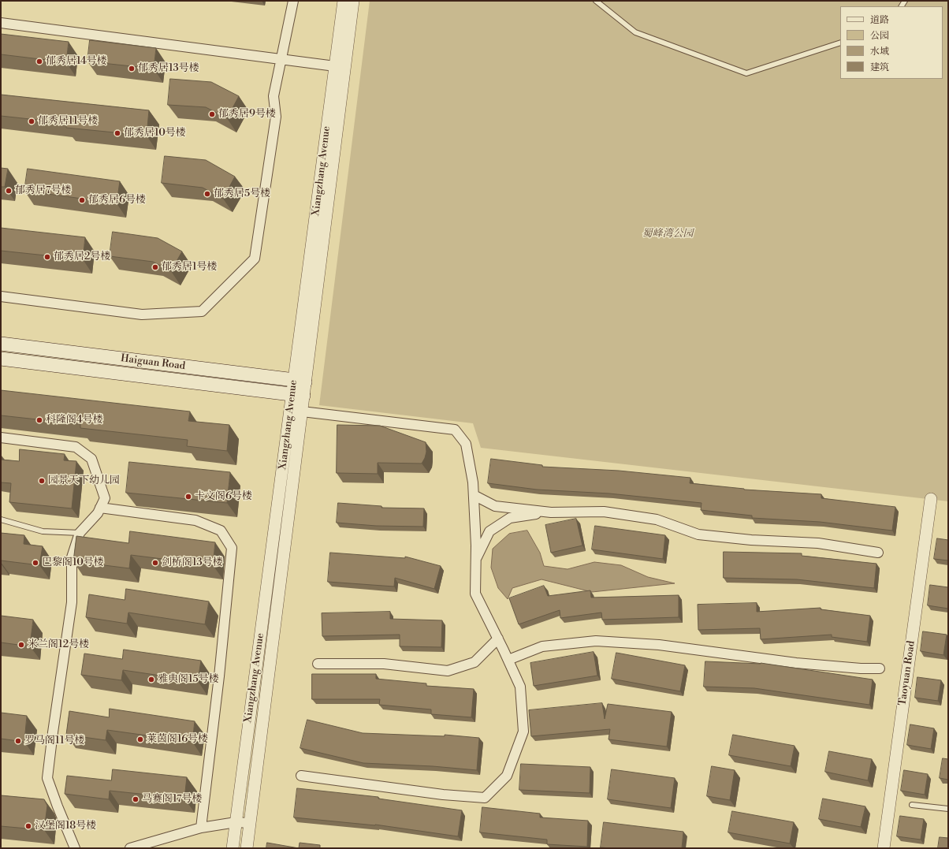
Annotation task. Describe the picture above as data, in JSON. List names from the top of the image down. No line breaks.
{"streets":{"main road":["Haiguan Road"],"street":["Xiangzhang Avenue","Taoyuan Road"]},"crossings":[["Xiangzhang Avenue","Haiguan Road"]],"parks":["蜀峰湾公园"],"places":["郁秀居14号楼","郁秀居13号楼","郁秀居9号楼","郁秀居11号楼","郁秀居10号楼","郁秀居7号楼","郁秀居5号楼","郁秀居6号楼","郁秀居2号楼","郁秀居1号楼","科隆阁4号楼","园景天下幼儿园","卡文阁6号楼","巴黎阁10号楼","剑桥阁13号楼","米兰阁12号楼","雅典阁15号楼","莱茵阁16号楼","罗马阁11号楼","马赛阁17号楼","汉堡阁18号楼"],"legend":["道路","公园","水域","建筑"]}
